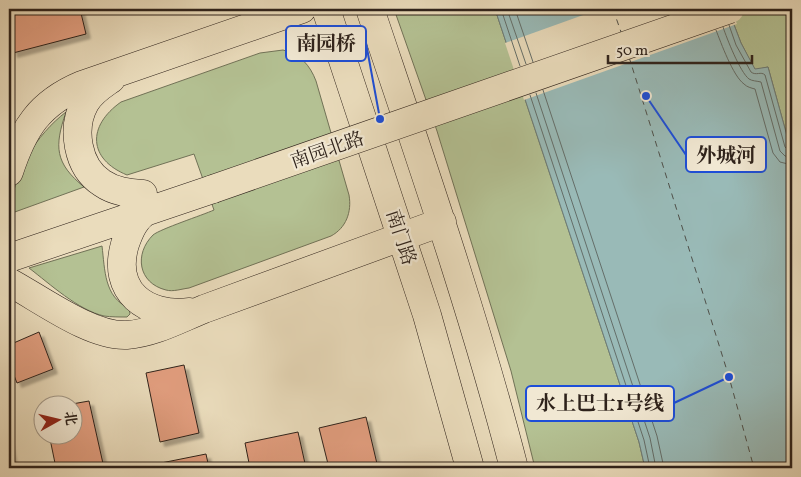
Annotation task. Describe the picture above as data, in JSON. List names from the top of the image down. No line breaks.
{"streets":{"main road":["南园北路","南门路"]},"places":["外城河","南园桥","水上巴士1号线"],"scale_bar":"50 m","north":"right"}
